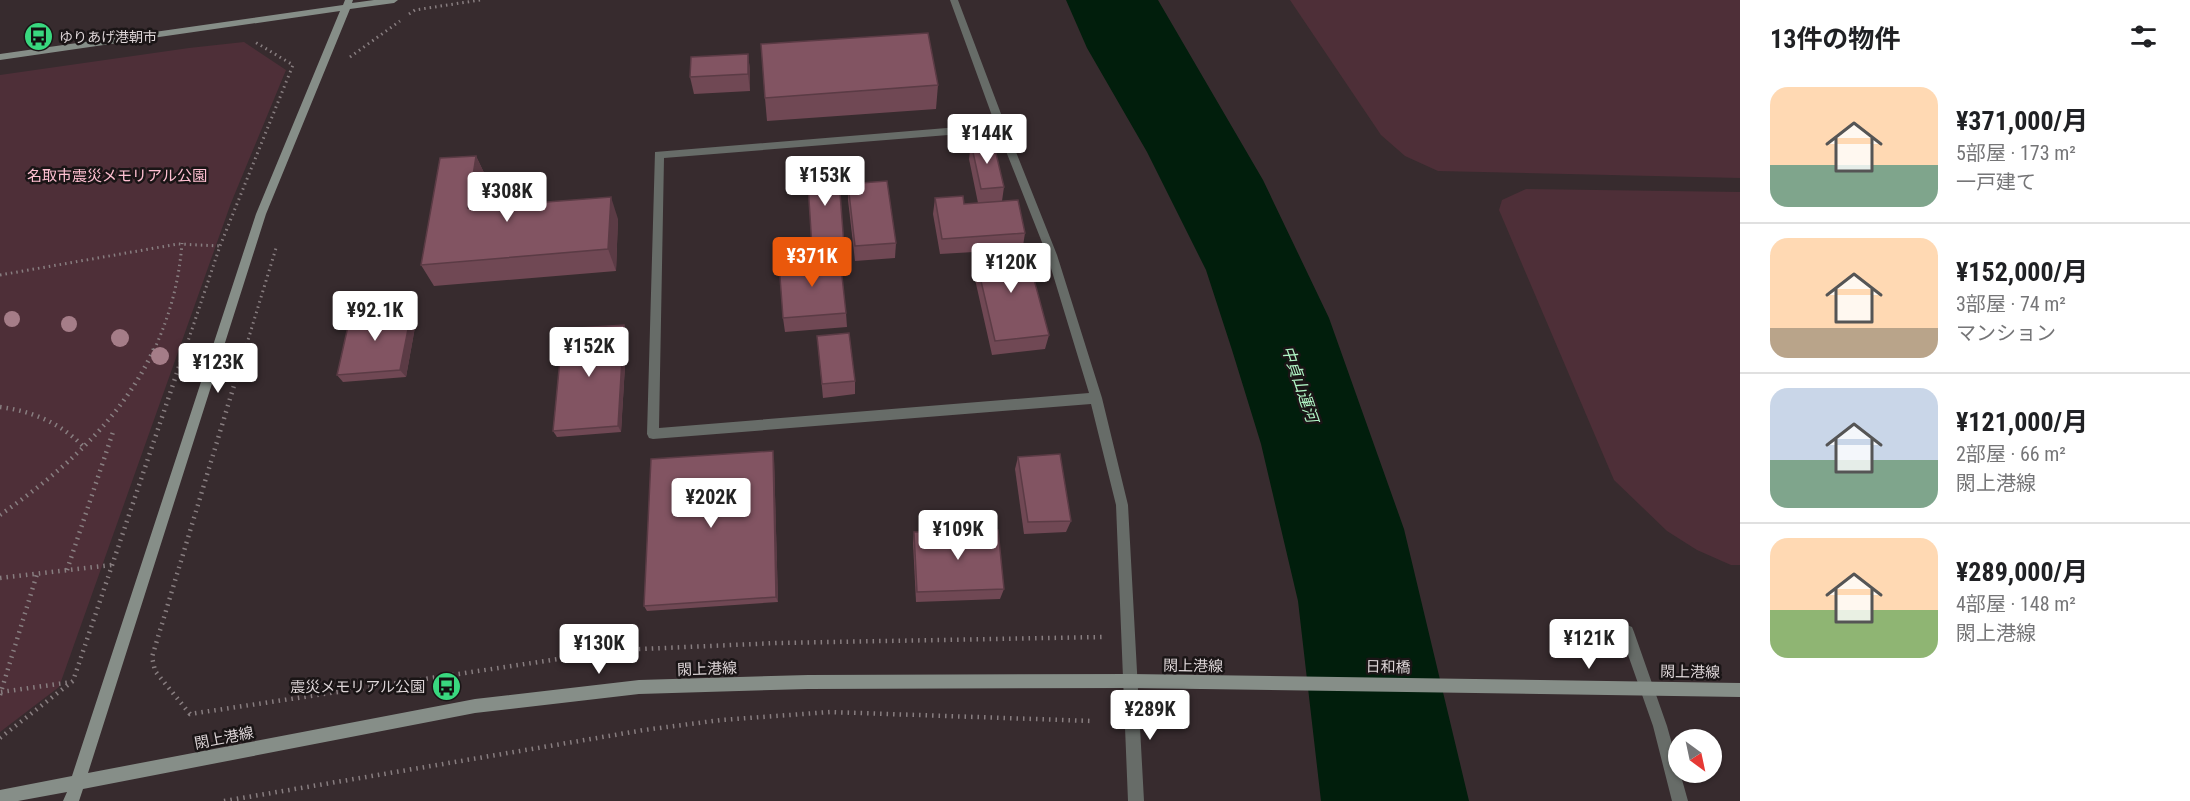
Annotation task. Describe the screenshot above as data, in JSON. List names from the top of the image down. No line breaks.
{"streets":{"street":["閖上港線","日和橋"]},"crossings":[["閖上港線","日和橋"]],"water":["中貞山運河"],"parks":["名取市震災メモリアル公園"],"places":{"bus stop":["ゆりあげ港朝市","震災メモリアル公園"]},"north":"bottom right","page":{"heading":"13件の物件","list":[{"name":"¥371,000/月","note":"5部屋 · 173 m² · 一戸建て"},{"name":"¥152,000/月","note":"3部屋 · 74 m² · マンション"},{"name":"¥121,000/月","note":"2部屋 · 66 m² · 閖上港線"},{"name":"¥289,000/月","note":"4部屋 · 148 m² · 閖上港線"}],"price":["¥144K","¥153K","¥308K","¥371K","¥120K","¥92.1K","¥152K","¥123K","¥202K","¥109K","¥121K","¥130K","¥289K"]}}
